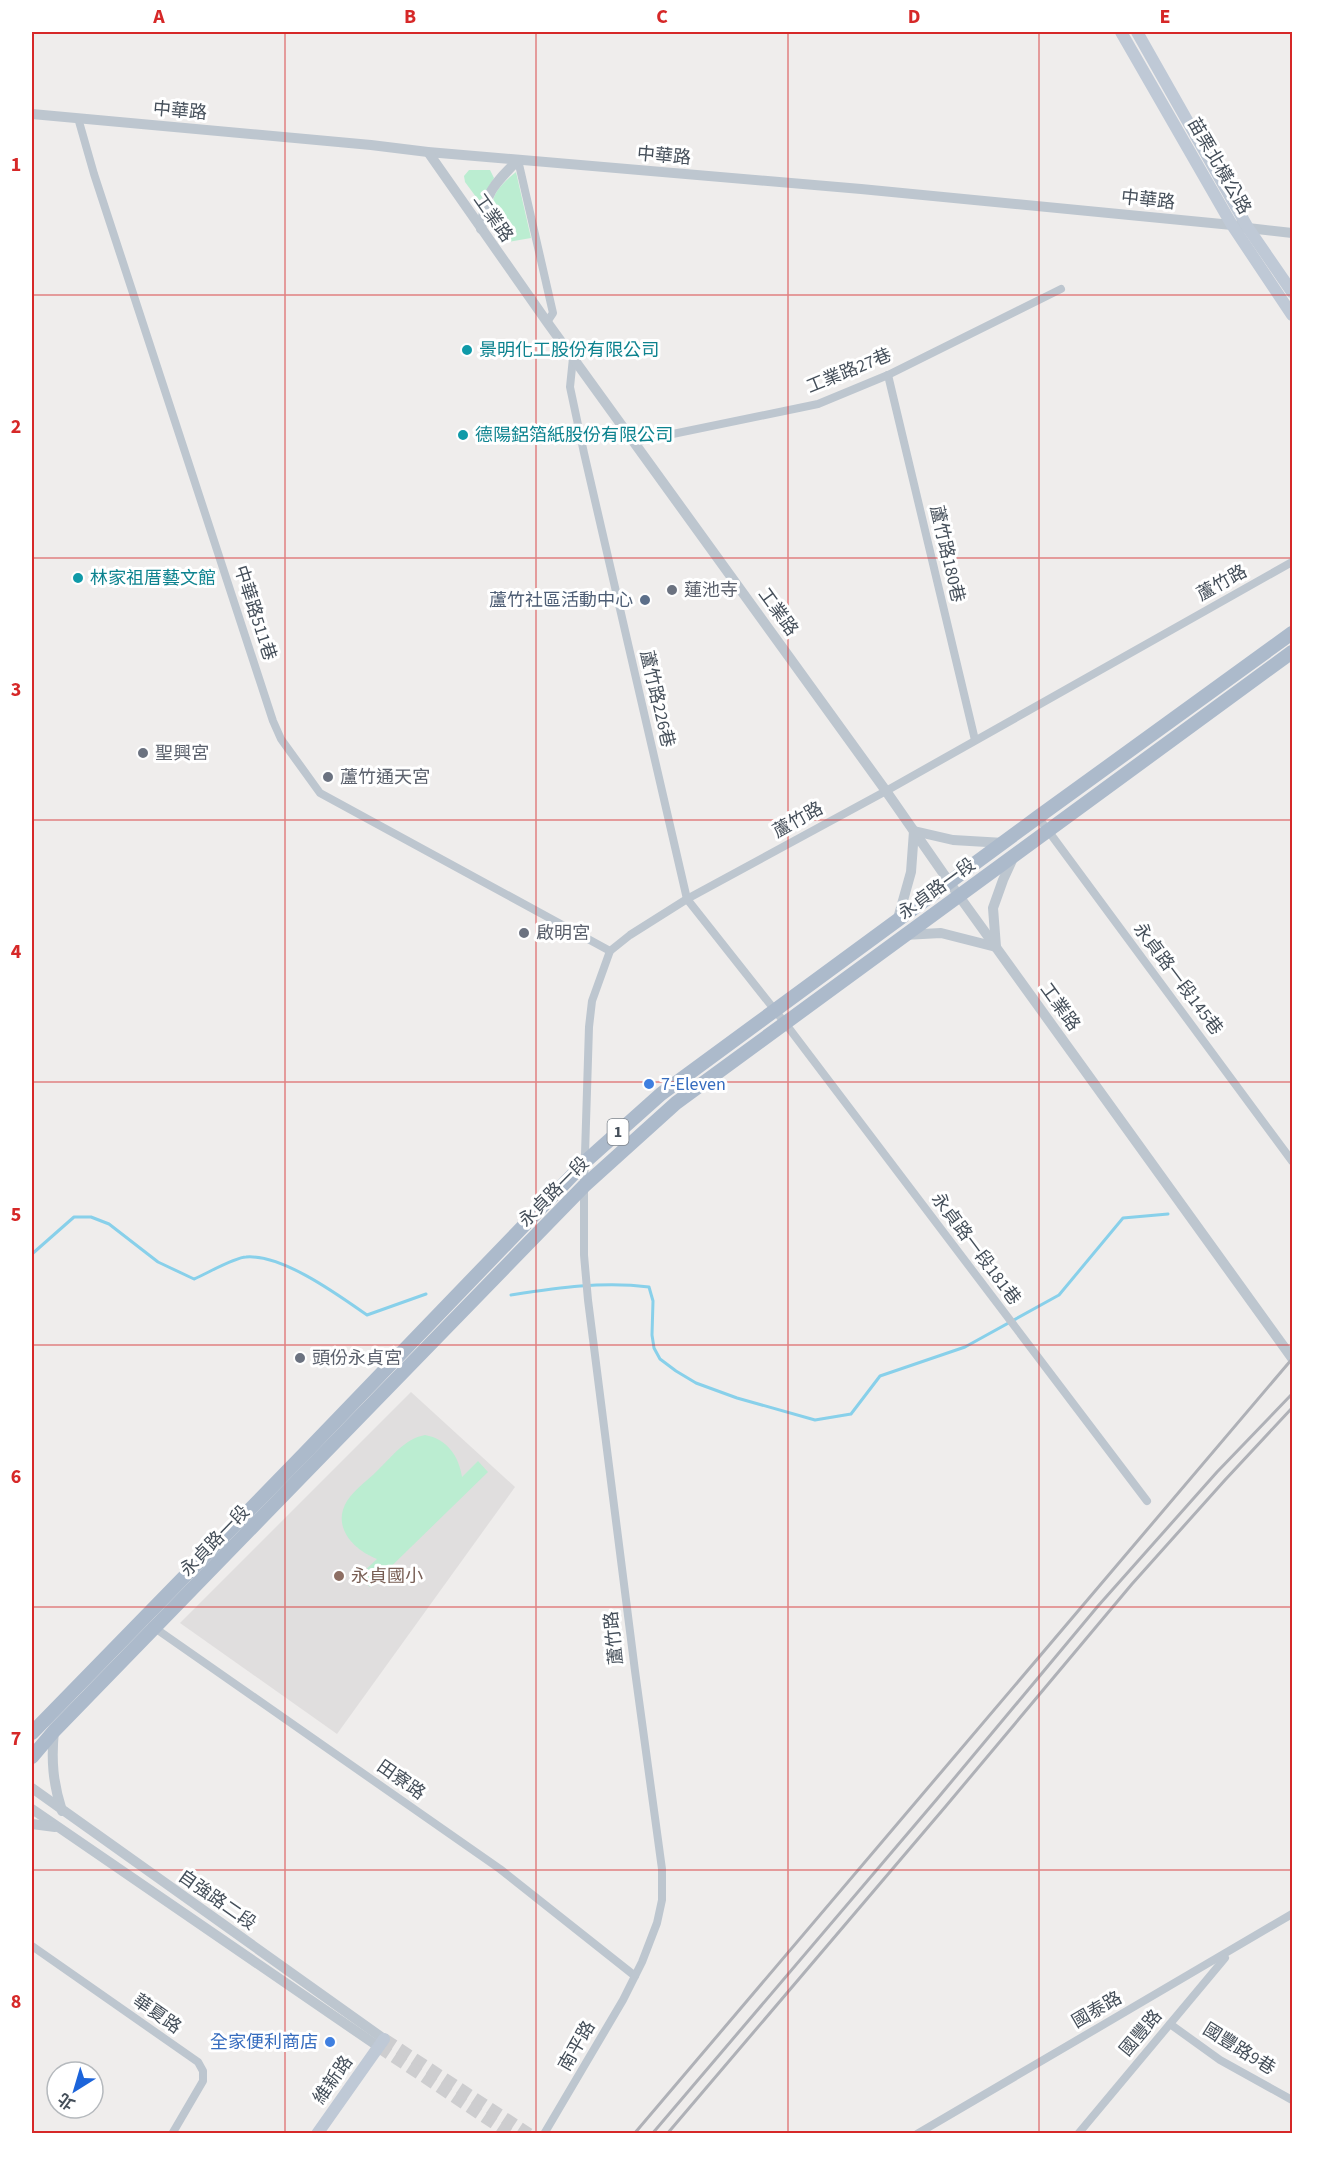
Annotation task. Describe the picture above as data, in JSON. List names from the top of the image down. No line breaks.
{"streets":{"main road":["苗栗北橫公路","永貞路一段","1","維新路"],"street":["中華路","工業路","工業路27巷","蘆竹路180巷","蘆竹路","中華路511巷","蘆竹路226巷","永貞路一段145巷","永貞路一段181巷","田寮路","自強路二段","國泰路","華夏路","國豐路","南平路","國豐路9巷"]},"crossings":[["中華路","苗栗北橫公路"],["中華路","工業路"],["中華路","中華路511巷"],["工業路","工業路27巷"],["工業路","蘆竹路"],["工業路","蘆竹路226巷"],["工業路","永貞路一段"],["工業路27巷","蘆竹路180巷"],["蘆竹路180巷","蘆竹路"],["蘆竹路","中華路511巷"],["蘆竹路","蘆竹路226巷"],["蘆竹路","永貞路一段"],["蘆竹路","田寮路"],["蘆竹路","南平路"],["蘆竹路226巷","永貞路一段"],["蘆竹路226巷","永貞路一段181巷"],["永貞路一段","永貞路一段145巷"],["永貞路一段","永貞路一段181巷"],["永貞路一段","田寮路"],["田寮路","南平路"],["自強路二段","維新路"],["國泰路","國豐路"],["國豐路","國豐路9巷"]],"places":["景明化工股份有限公司","德陽鋁箔紙股份有限公司","林家祖厝藝文館","蓮池寺","蘆竹社區活動中心","聖興宮","蘆竹通天宮","啟明宮","7-Eleven","頭份永貞宮","永貞國小","全家便利商店"],"north":"bottom left","grid":{"columns":["A","B","C","D","E"],"rows":["1","2","3","4","5","6","7","8"]}}
